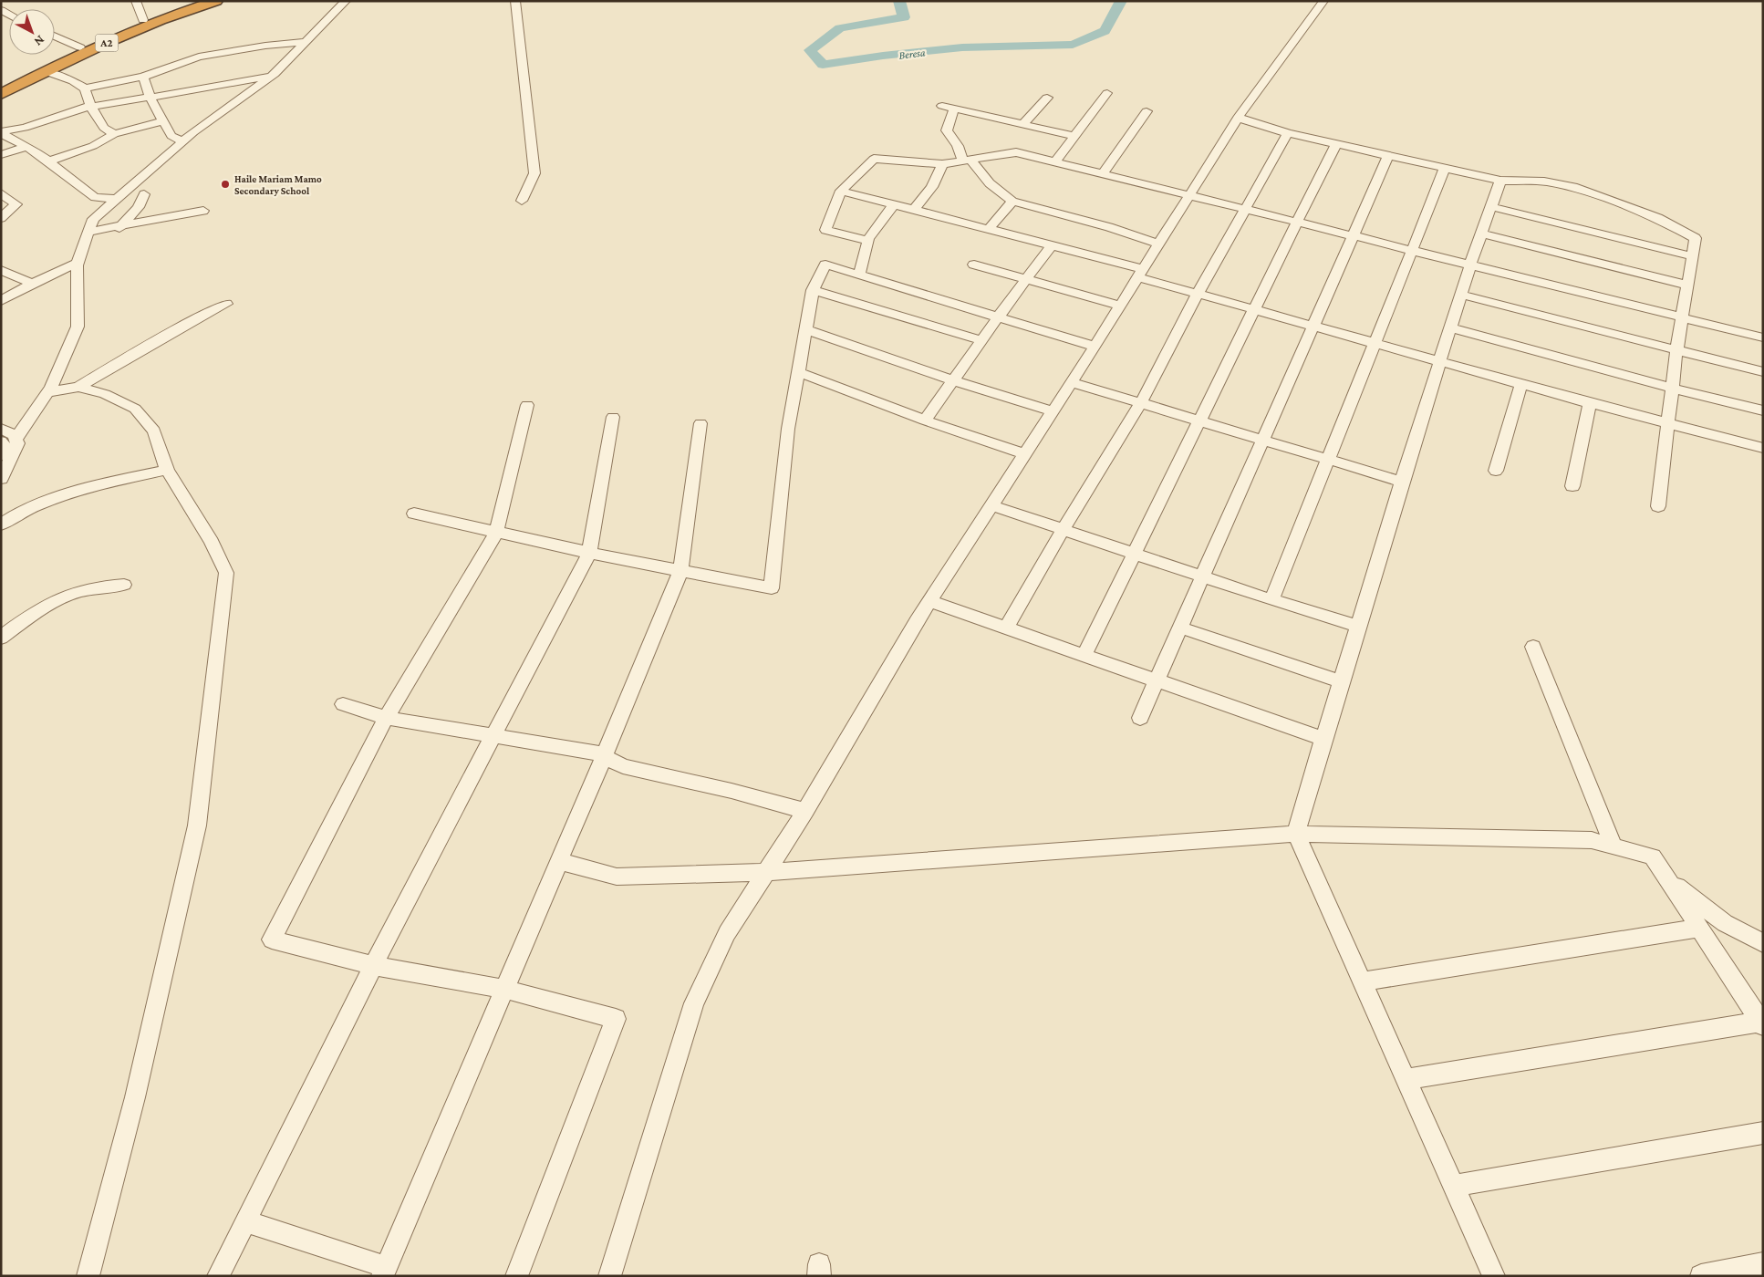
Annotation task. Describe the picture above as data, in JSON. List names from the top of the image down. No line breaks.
{"streets":{"highway":["A2"]},"water":["Beresa"],"places":["Haile Mariam Mamo Secondary School"],"north":"bottom right"}
